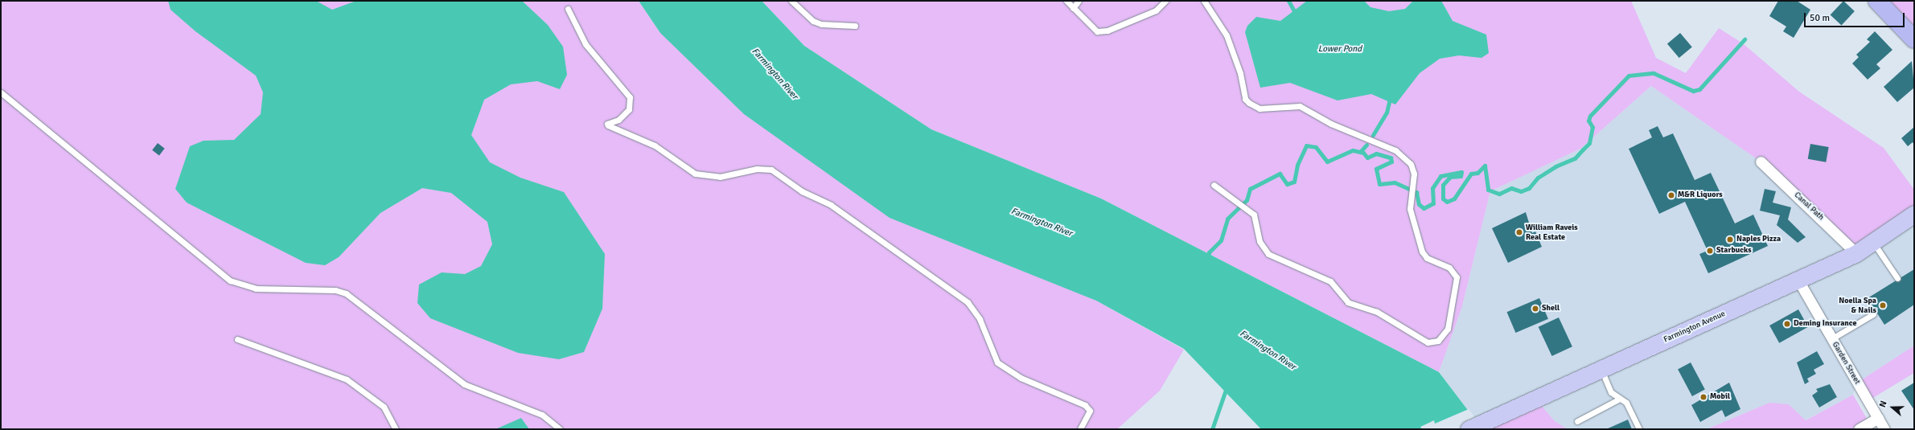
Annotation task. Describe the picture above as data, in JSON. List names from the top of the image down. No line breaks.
{"streets":{"main road":["Farmington Avenue"],"street":["Canal Path","Garden Street"]},"crossings":[["Canal Path","Farmington Avenue"],["Farmington Avenue","Garden Street"]],"water":["Lower Pond","Farmington River"],"places":["M&R Liquors","William Raveis Real Estate","Naples Pizza","Starbucks","Noella Spa & Nails","Shell","Deming Insurance","Mobil"],"scale_bar":"50 m","north":"left"}
